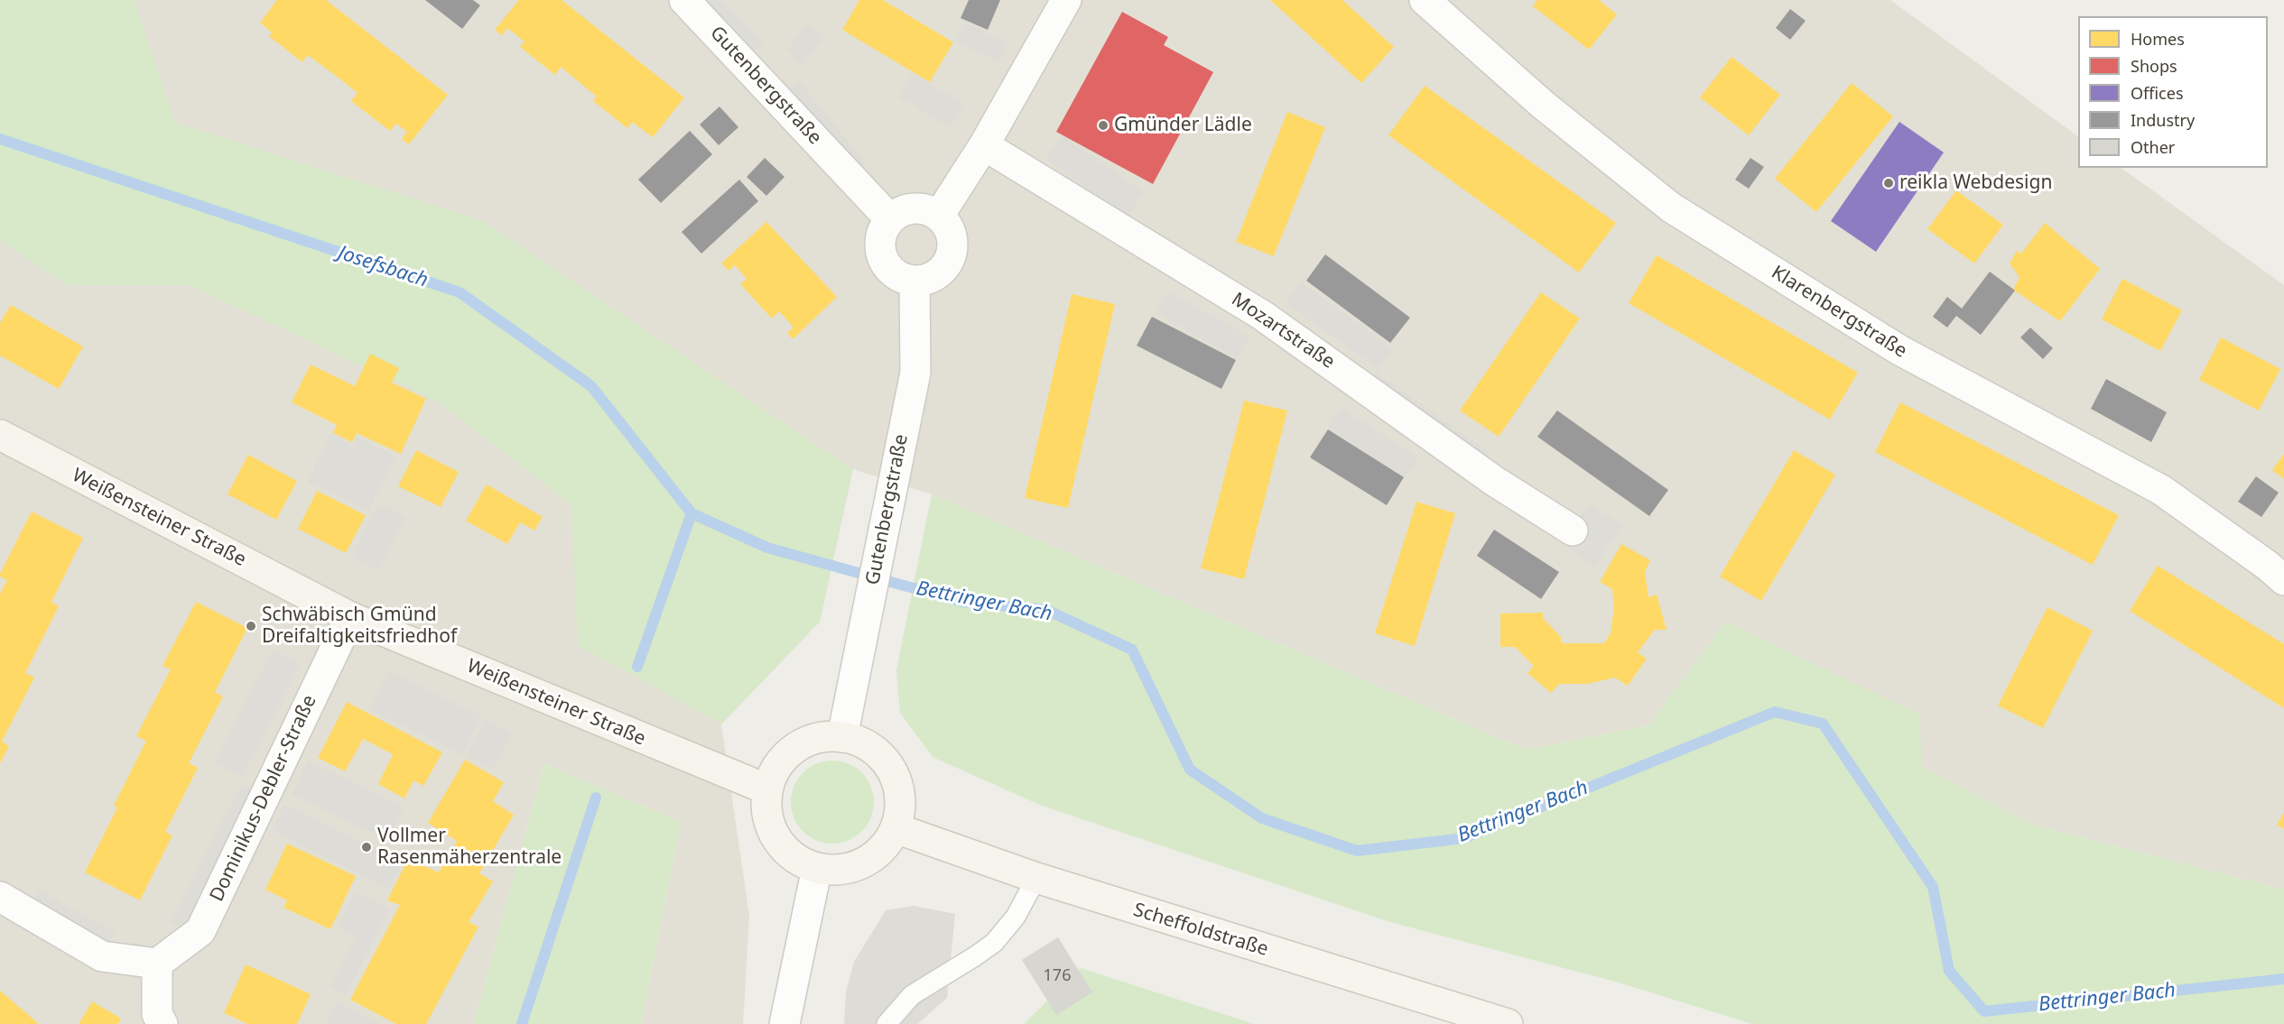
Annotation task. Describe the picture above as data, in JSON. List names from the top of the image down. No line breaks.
{"streets":{"main road":["Weißensteiner Straße","Scheffoldstraße"],"street":["Gutenbergstraße","Klarenbergstraße","Mozartstraße","Dominikus-Debler-Straße"]},"crossings":[["Gutenbergstraße","Weißensteiner Straße"],["Gutenbergstraße","Scheffoldstraße"],["Weißensteiner Straße","Dominikus-Debler-Straße"],["Weißensteiner Straße","Scheffoldstraße"]],"water":["Josefsbach","Bettringer Bach"],"places":["Gmünder Lädle","reikla Webdesign","Schwäbisch Gmünd Dreifaltigkeitsfriedhof","Vollmer Rasenmäherzentrale"],"house_numbers":["176"],"legend":["Homes","Shops","Offices","Industry","Other"]}
